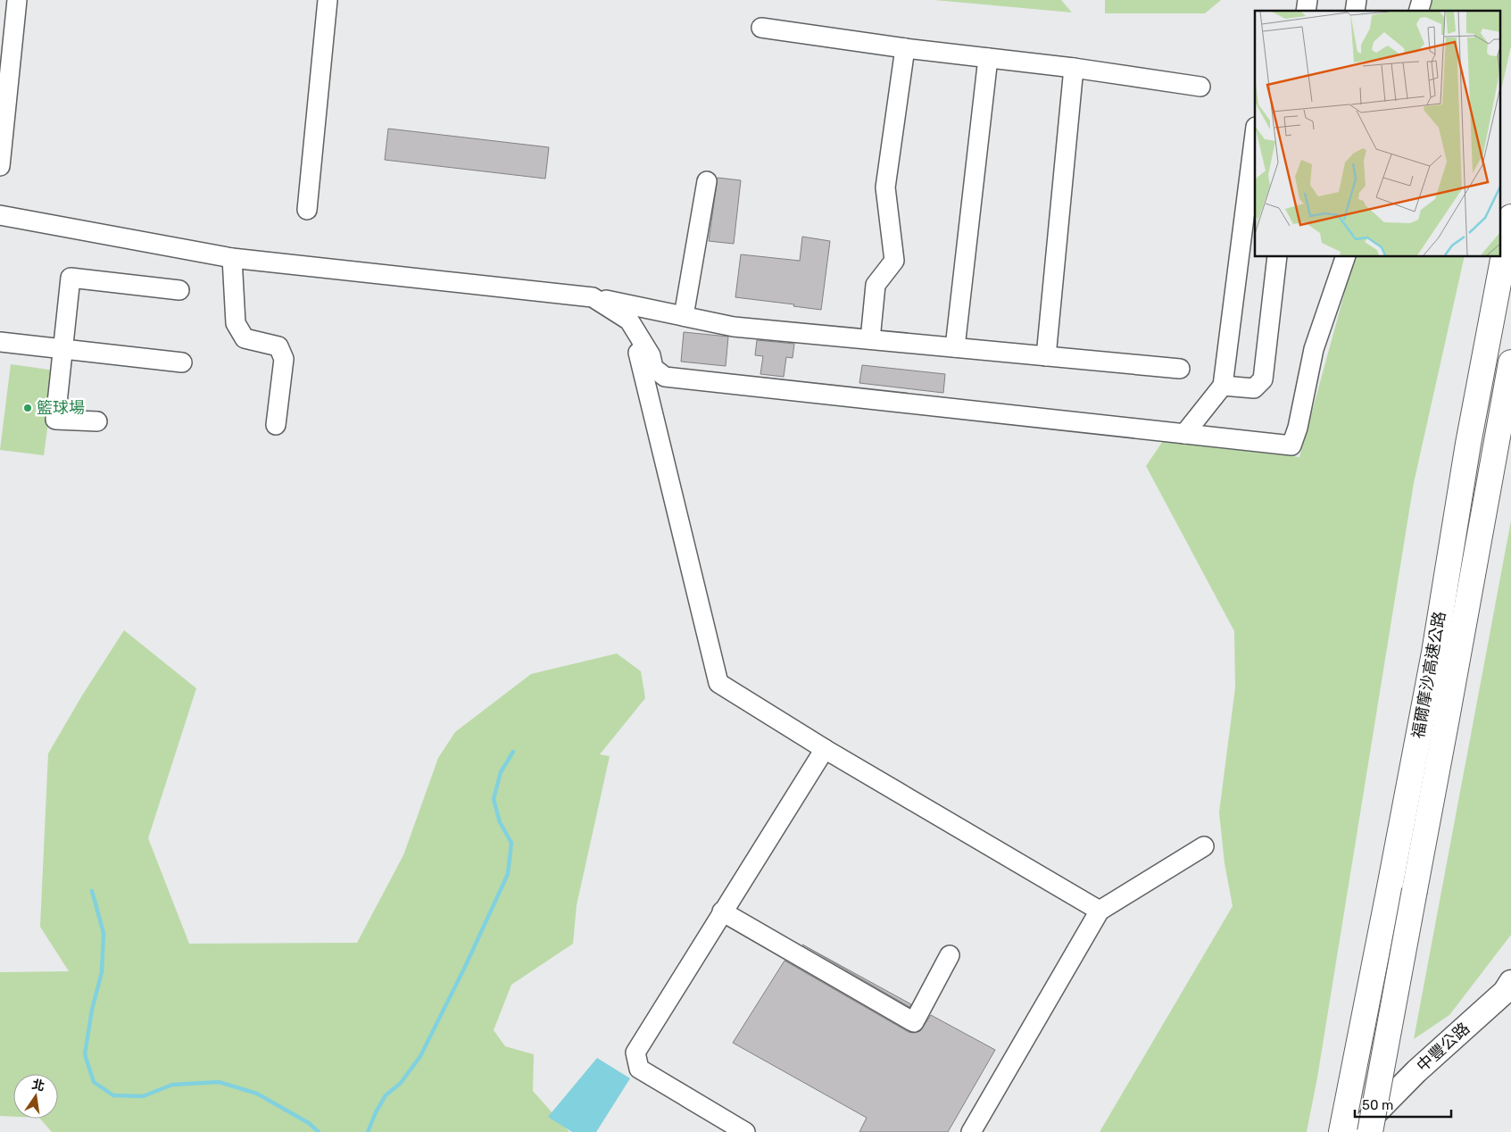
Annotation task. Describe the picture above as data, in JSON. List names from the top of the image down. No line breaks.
{"streets":{"highway":["福爾摩沙高速公路"],"main road":["中豐公路"]},"places":["籃球場"],"scale_bar":"50 m","north":"top"}
